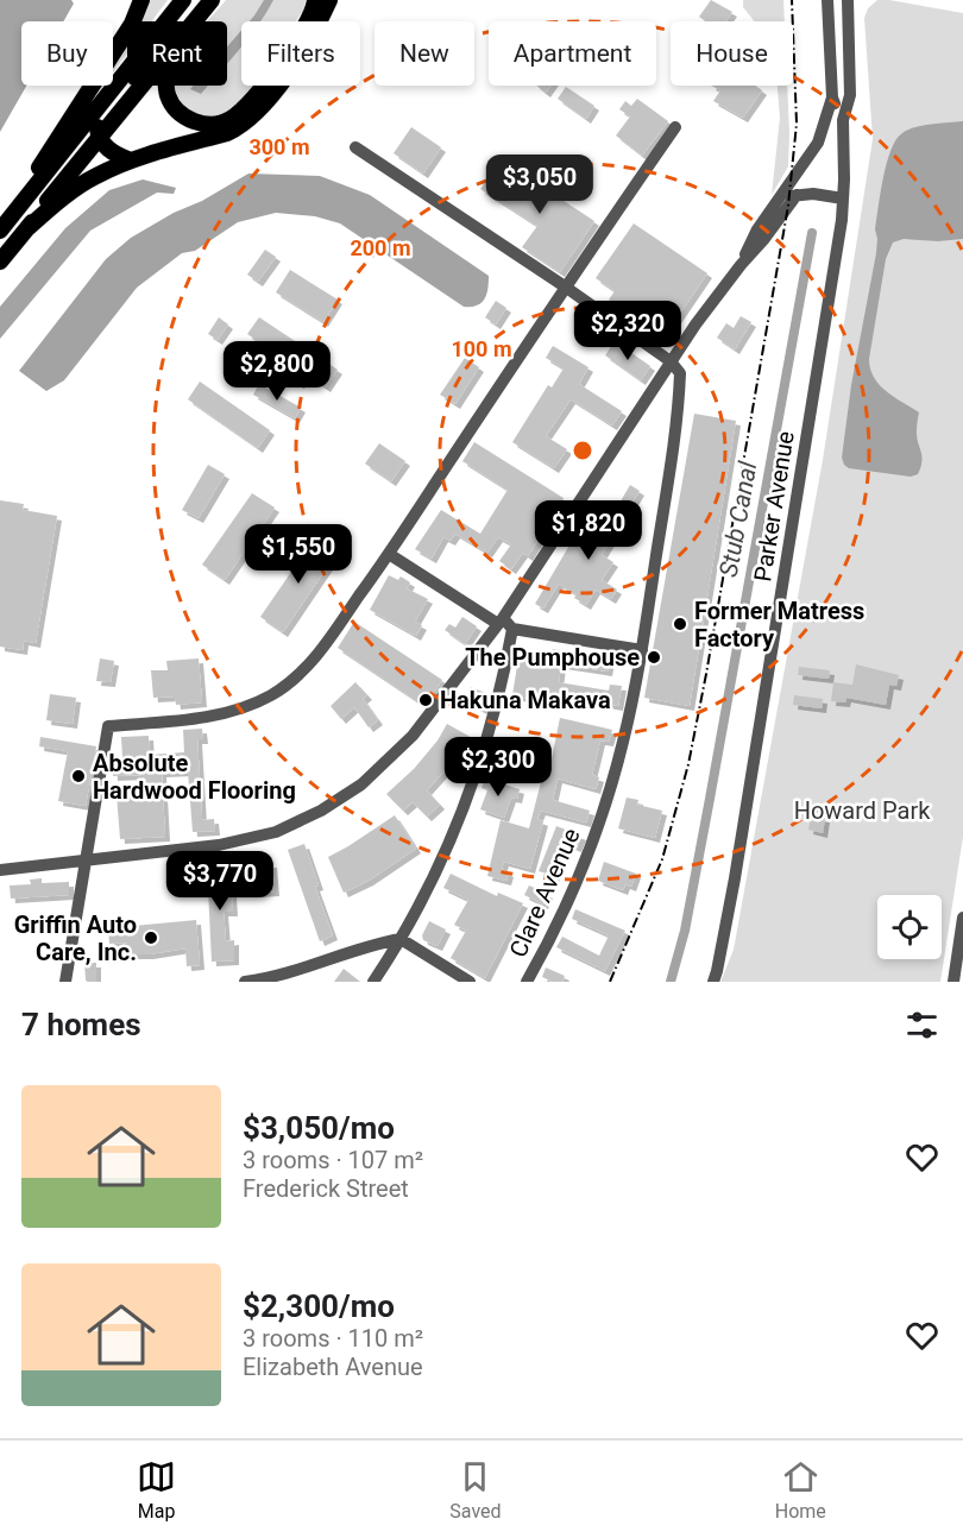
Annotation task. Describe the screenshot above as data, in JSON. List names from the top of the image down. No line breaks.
{"streets":{"street":["Parker Avenue","Clare Avenue"]},"water":["Stub Canal"],"parks":["Howard Park"],"places":["Former Matress Factory","The Pumphouse","Hakuna Makava","Absolute Hardwood Flooring","Griffin Auto Care, Inc."],"page":{"chip":["Buy","Rent","Filters","New","Apartment","House"],"price":["$3,050","$2,320","$2,800","$1,820","$1,550","$2,300","$3,770"],"heading":"7 homes","list":[{"name":"$3,050/mo","note":"3 rooms · 107 m² · Frederick Street"},{"name":"$2,300/mo","note":"3 rooms · 110 m² · Elizabeth Avenue"}],"tabs":["Map","Saved","Home"]},"rings":["300 m","200 m","100 m"]}
